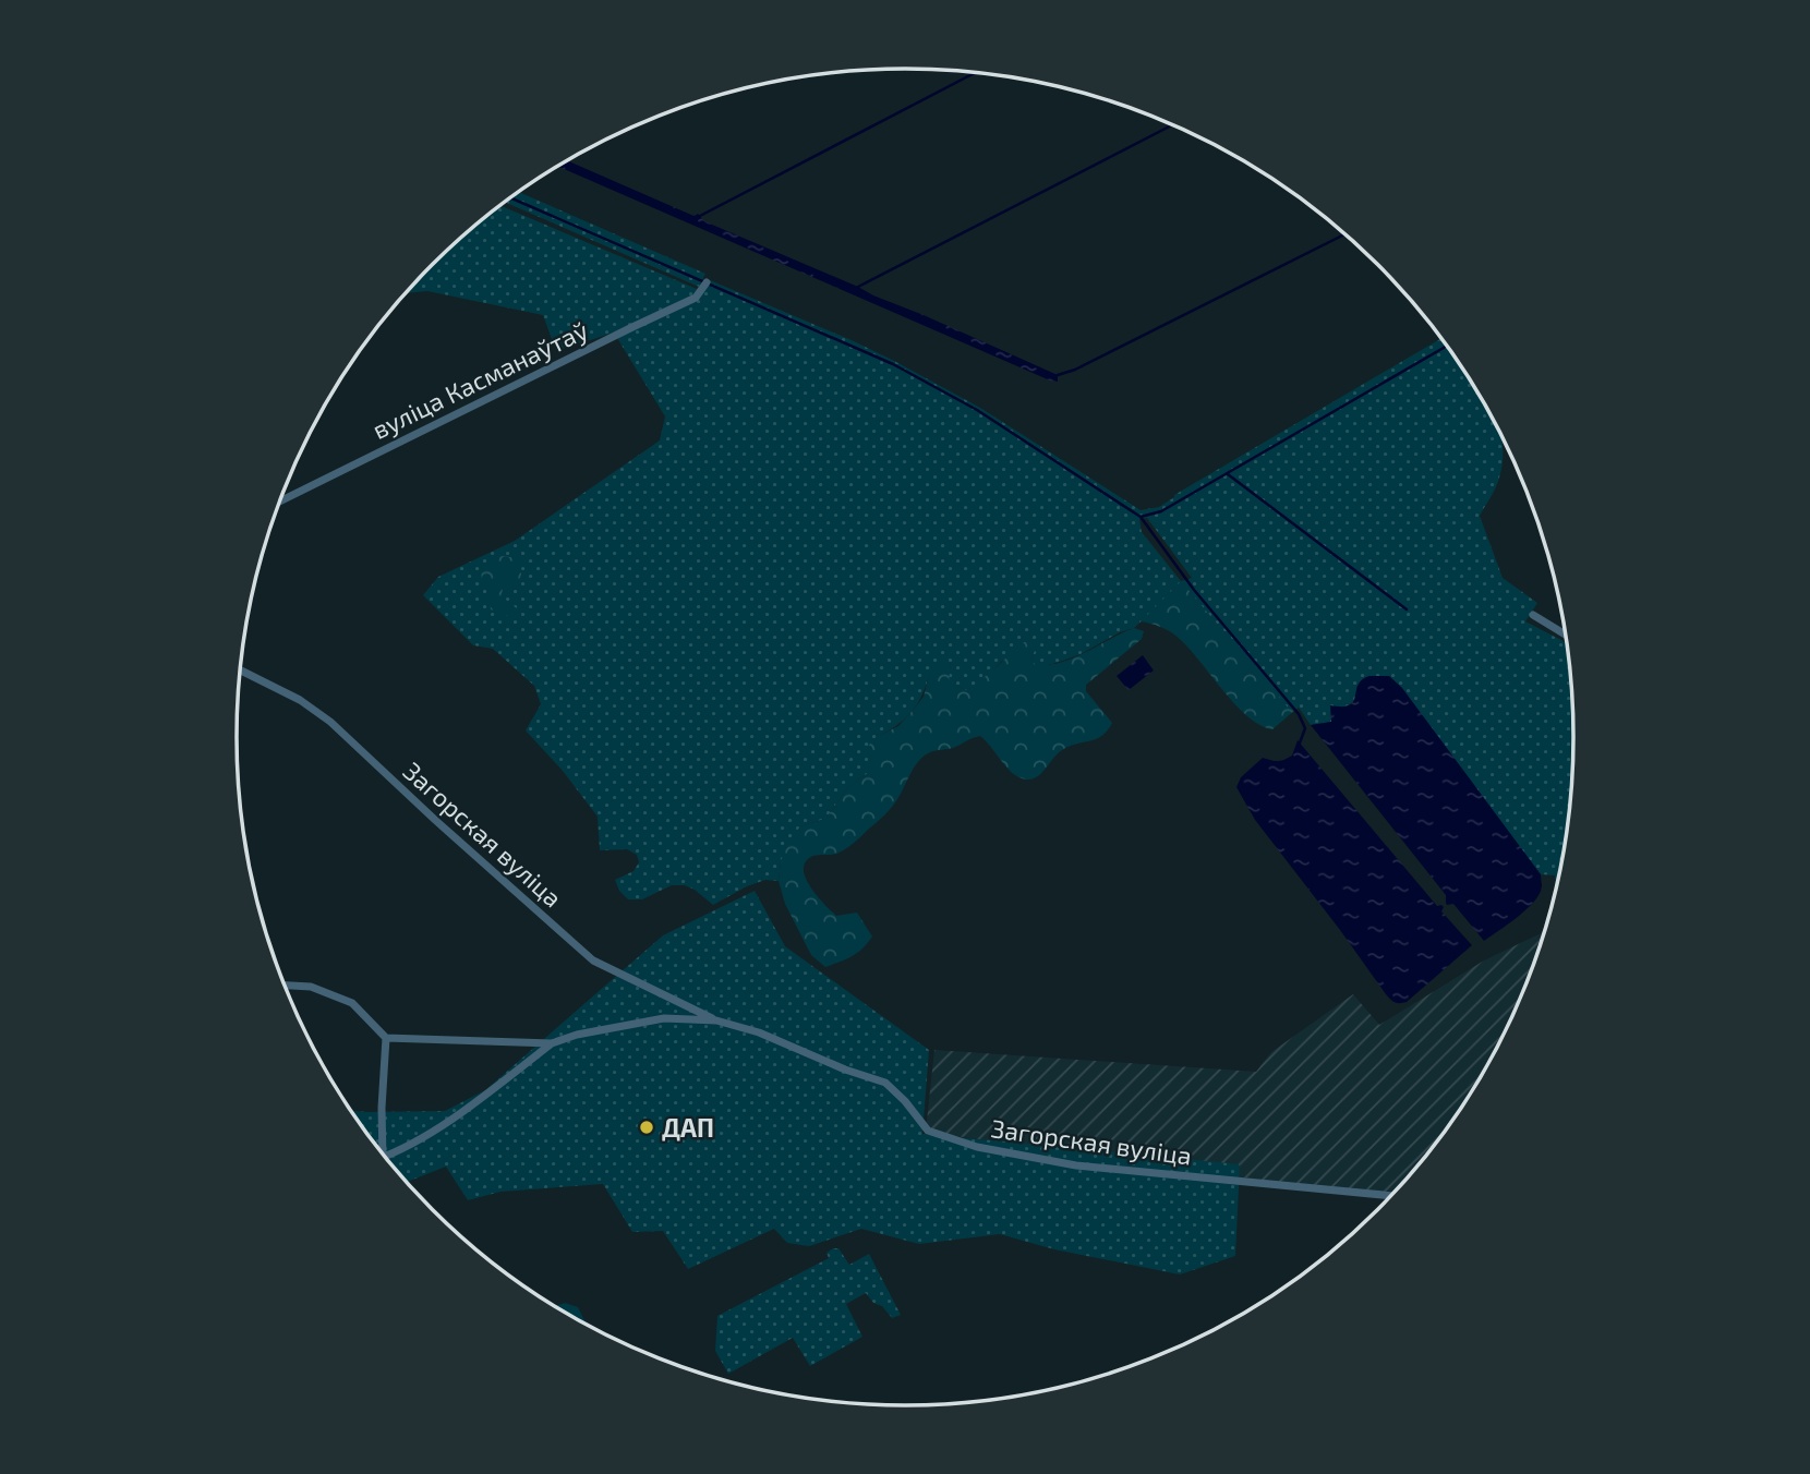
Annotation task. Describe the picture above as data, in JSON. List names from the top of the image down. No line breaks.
{"streets":{"street":["вуліца Касманаўтаў","Загорская вуліца"]},"places":["ДАП"]}
